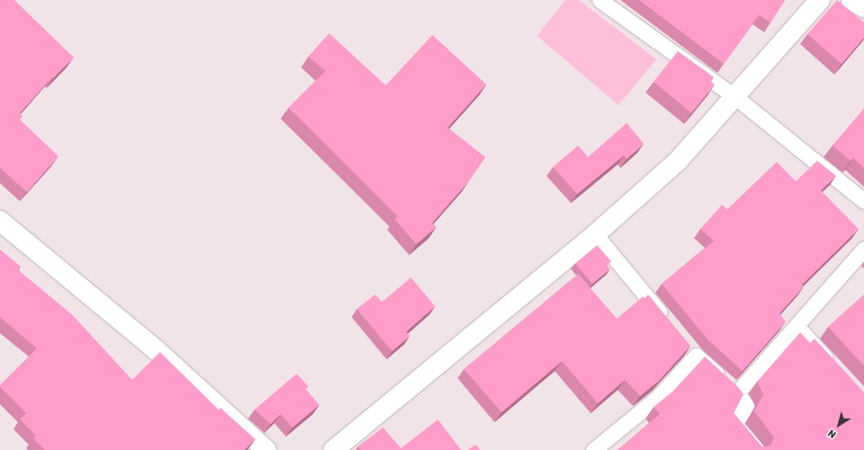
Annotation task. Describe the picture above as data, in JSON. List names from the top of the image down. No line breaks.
{"north":"bottom left"}
